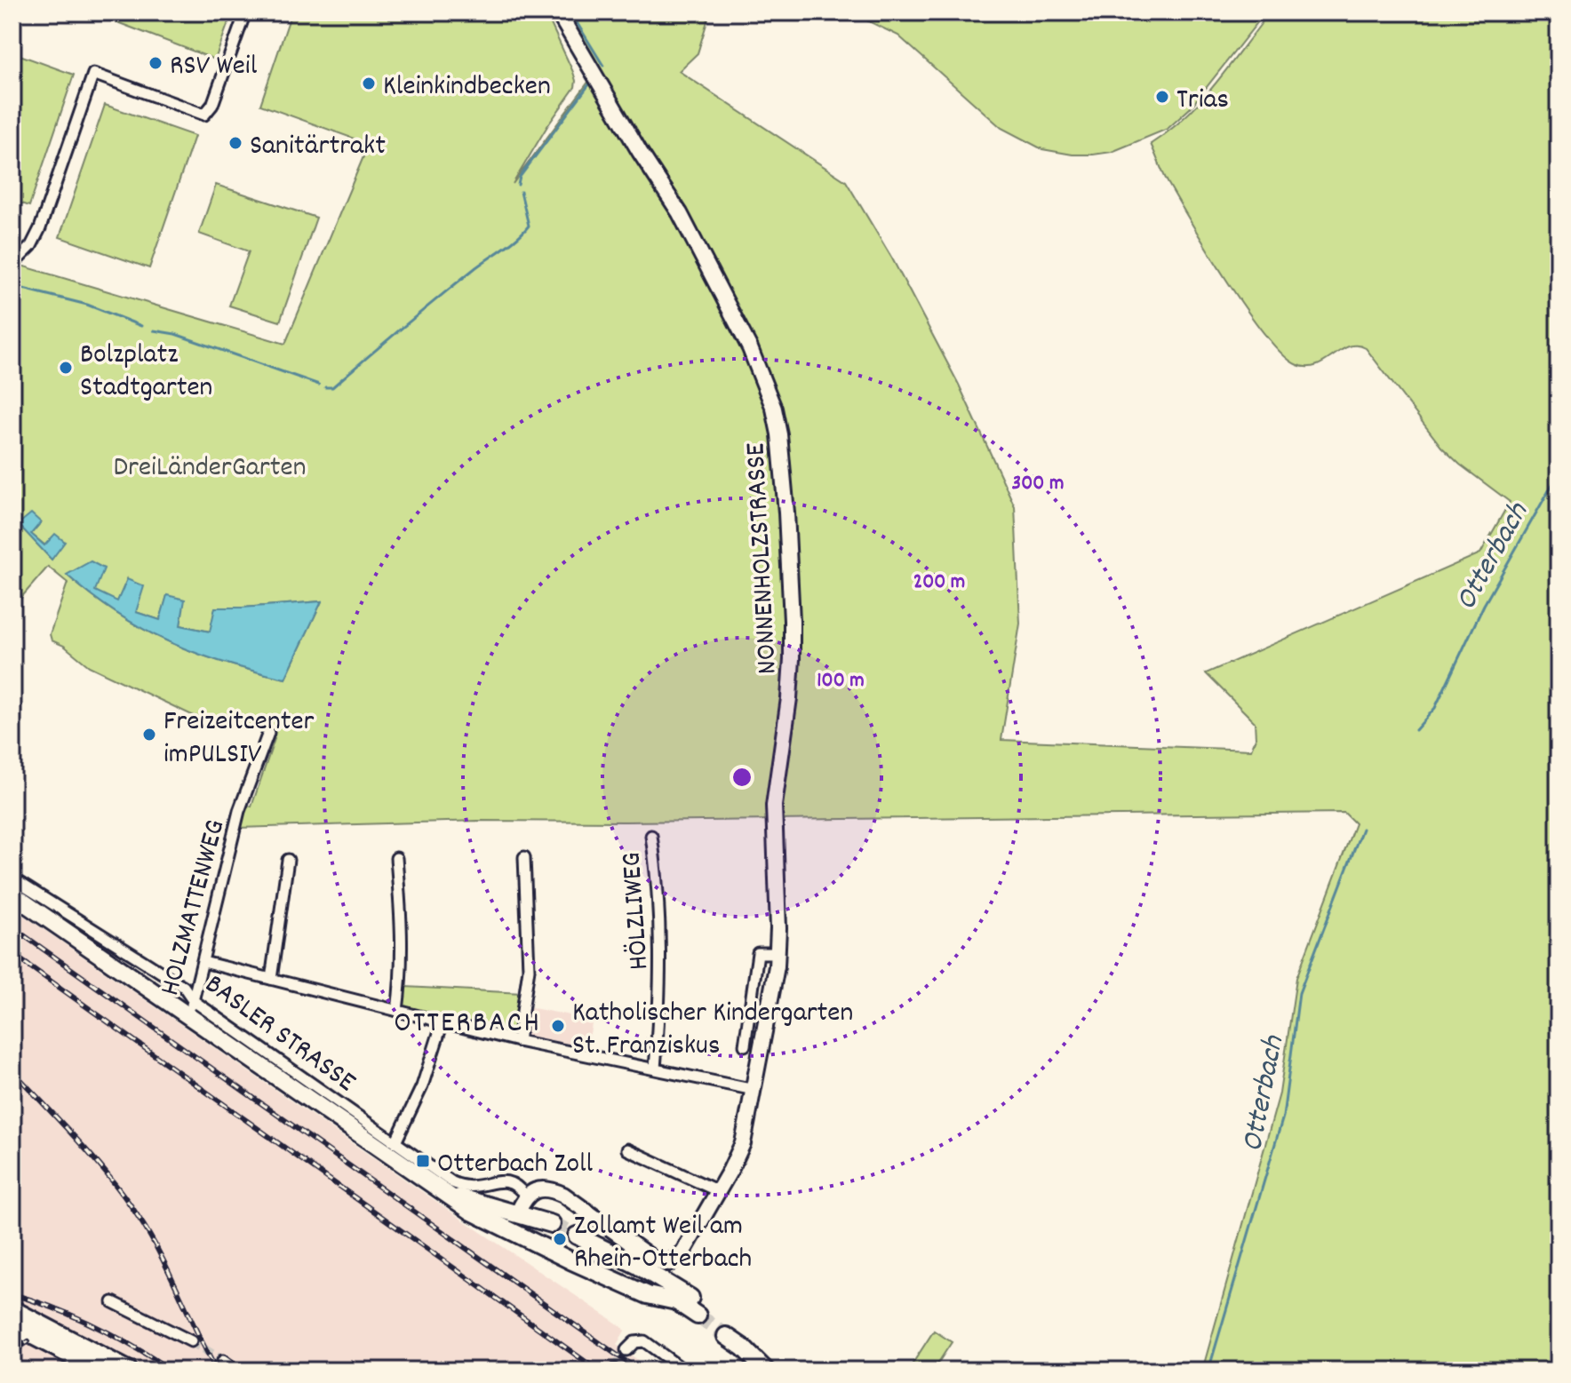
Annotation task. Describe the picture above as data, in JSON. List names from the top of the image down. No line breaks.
{"streets":{"street":["NONNENHOLZSTRASSE","HOLZMATTENWEG","HÖLZLIWEG","BASLER STRASSE"]},"crossings":[["NONNENHOLZSTRASSE","BASLER STRASSE"],["HOLZMATTENWEG","BASLER STRASSE"]],"districts":["OTTERBACH"],"water":["Otterbach"],"parks":["DreiLänderGarten"],"places":{"other":["RSV Weil","Kleinkindbecken","Trias","Sanitärtrakt","Bolzplatz Stadtgarten","Freizeitcenter imPULSIV","Katholischer Kindergarten St. Franziskus","Zollamt Weil am Rhein-Otterbach"],"transit":["Otterbach Zoll"]},"rings":["300 m","200 m","100 m"]}
